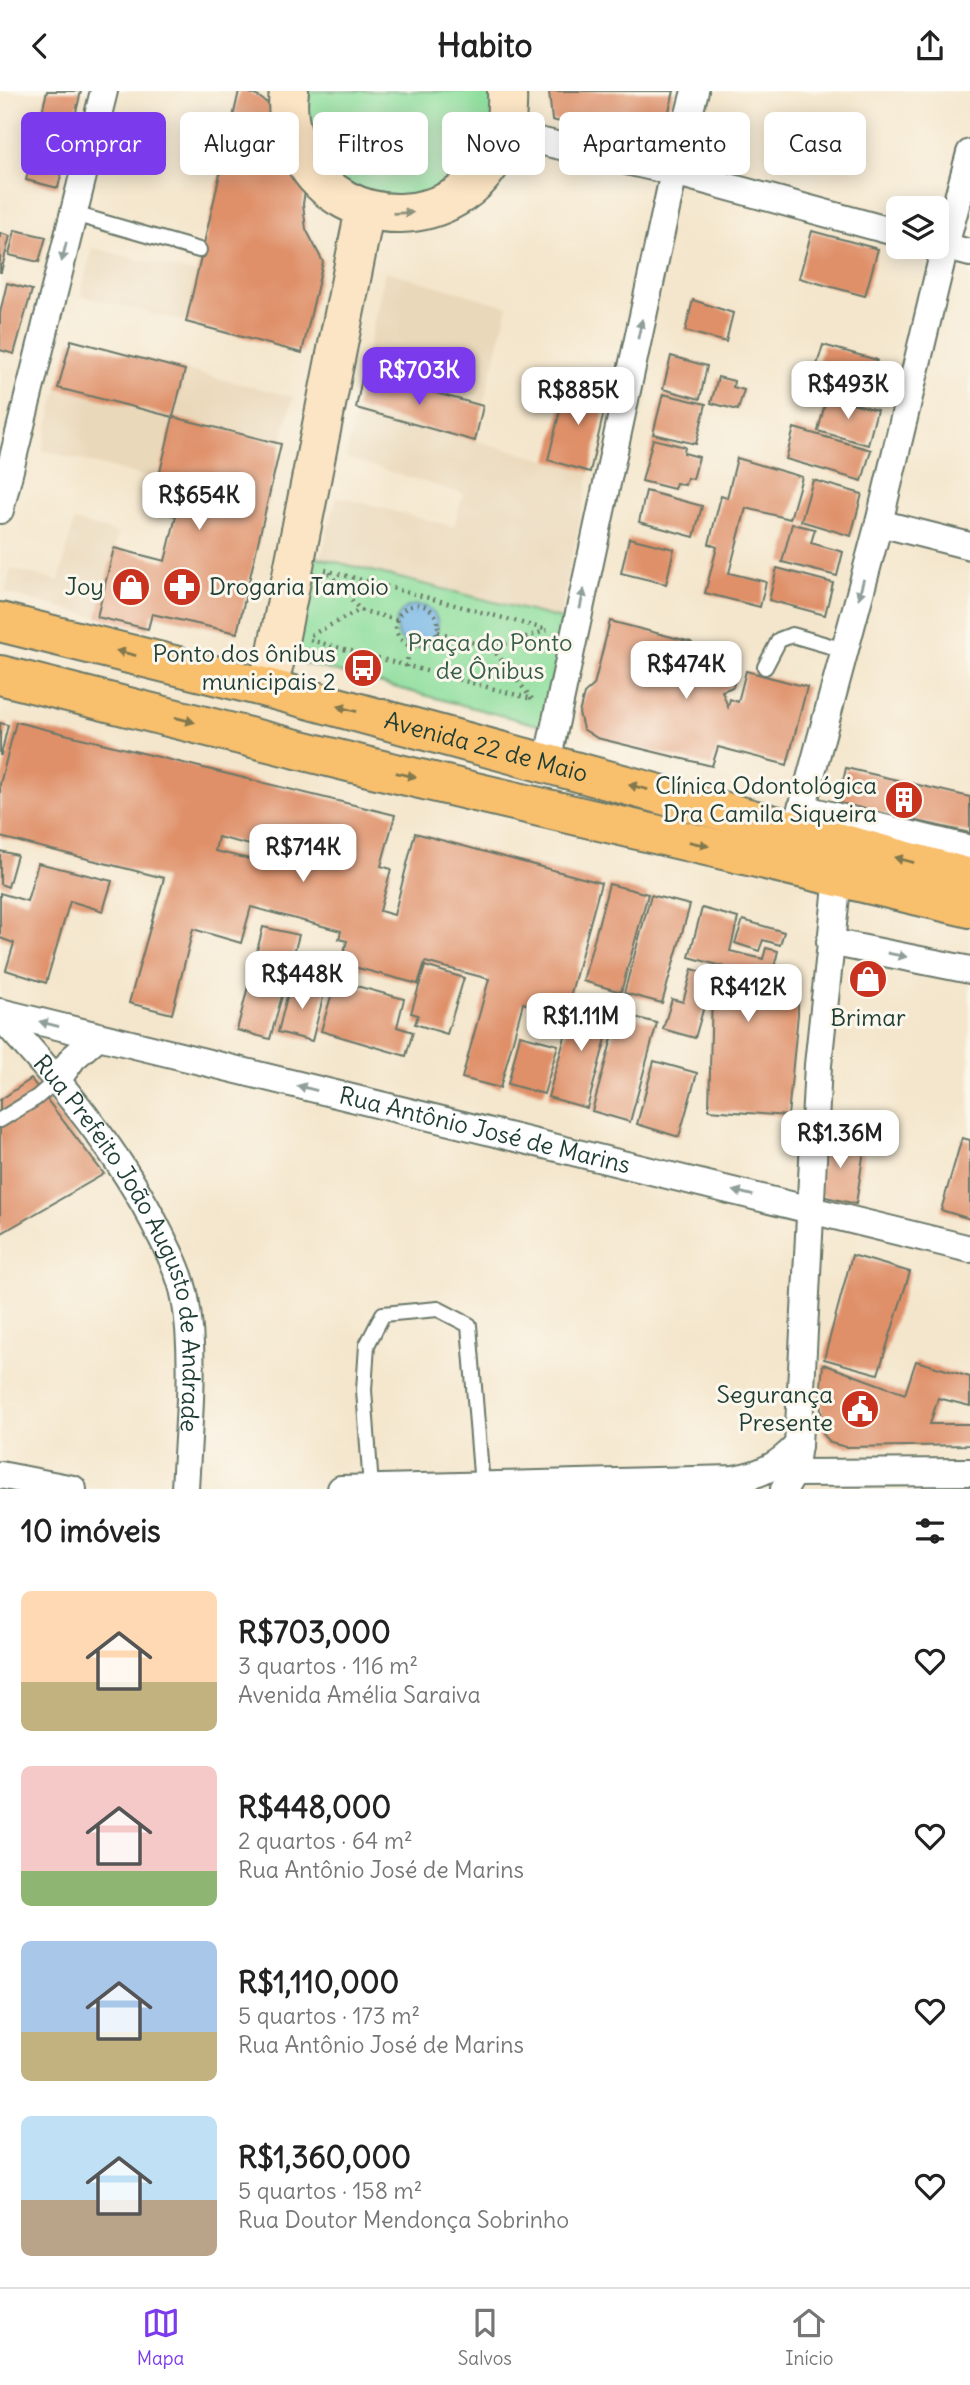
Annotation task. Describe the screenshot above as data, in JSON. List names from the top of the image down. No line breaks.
{"streets":{"main road":["Avenida 22 de Maio"],"street":["Rua Antônio José de Marins","Rua Prefeito João Augusto de Andrade"]},"crossings":[["Rua Antônio José de Marins","Rua Prefeito João Augusto de Andrade"]],"one_way":["Rua Antônio José de Marins"],"parks":["Praça do Ponto de Ônibus"],"places":{"shop":["Joy","Brimar"],"pharmacy":["Drogaria Tamoio"],"bus stop":["Ponto dos ônibus municipais 2"],"building":["Clínica Odontológica Dra Camila Siqueira"],"public building":["Segurança Presente"]},"page":{"header":"Habito","chip":["Comprar","Alugar","Filtros","Novo","Apartamento","Casa"],"price":["R$703K","R$493K","R$885K","R$654K","R$474K","R$714K","R$448K","R$412K","R$1.11M","R$1.36M"],"heading":"10 imóveis","list":[{"name":"R$703,000","note":"3 quartos · 116 m² · Avenida Amélia Saraiva"},{"name":"R$448,000","note":"2 quartos · 64 m² · Rua Antônio José de Marins"},{"name":"R$1,110,000","note":"5 quartos · 173 m² · Rua Antônio José de Marins"},{"name":"R$1,360,000","note":"5 quartos · 158 m² · Rua Doutor Mendonça Sobrinho"}],"tabs":["Mapa","Salvos","Início"]}}
